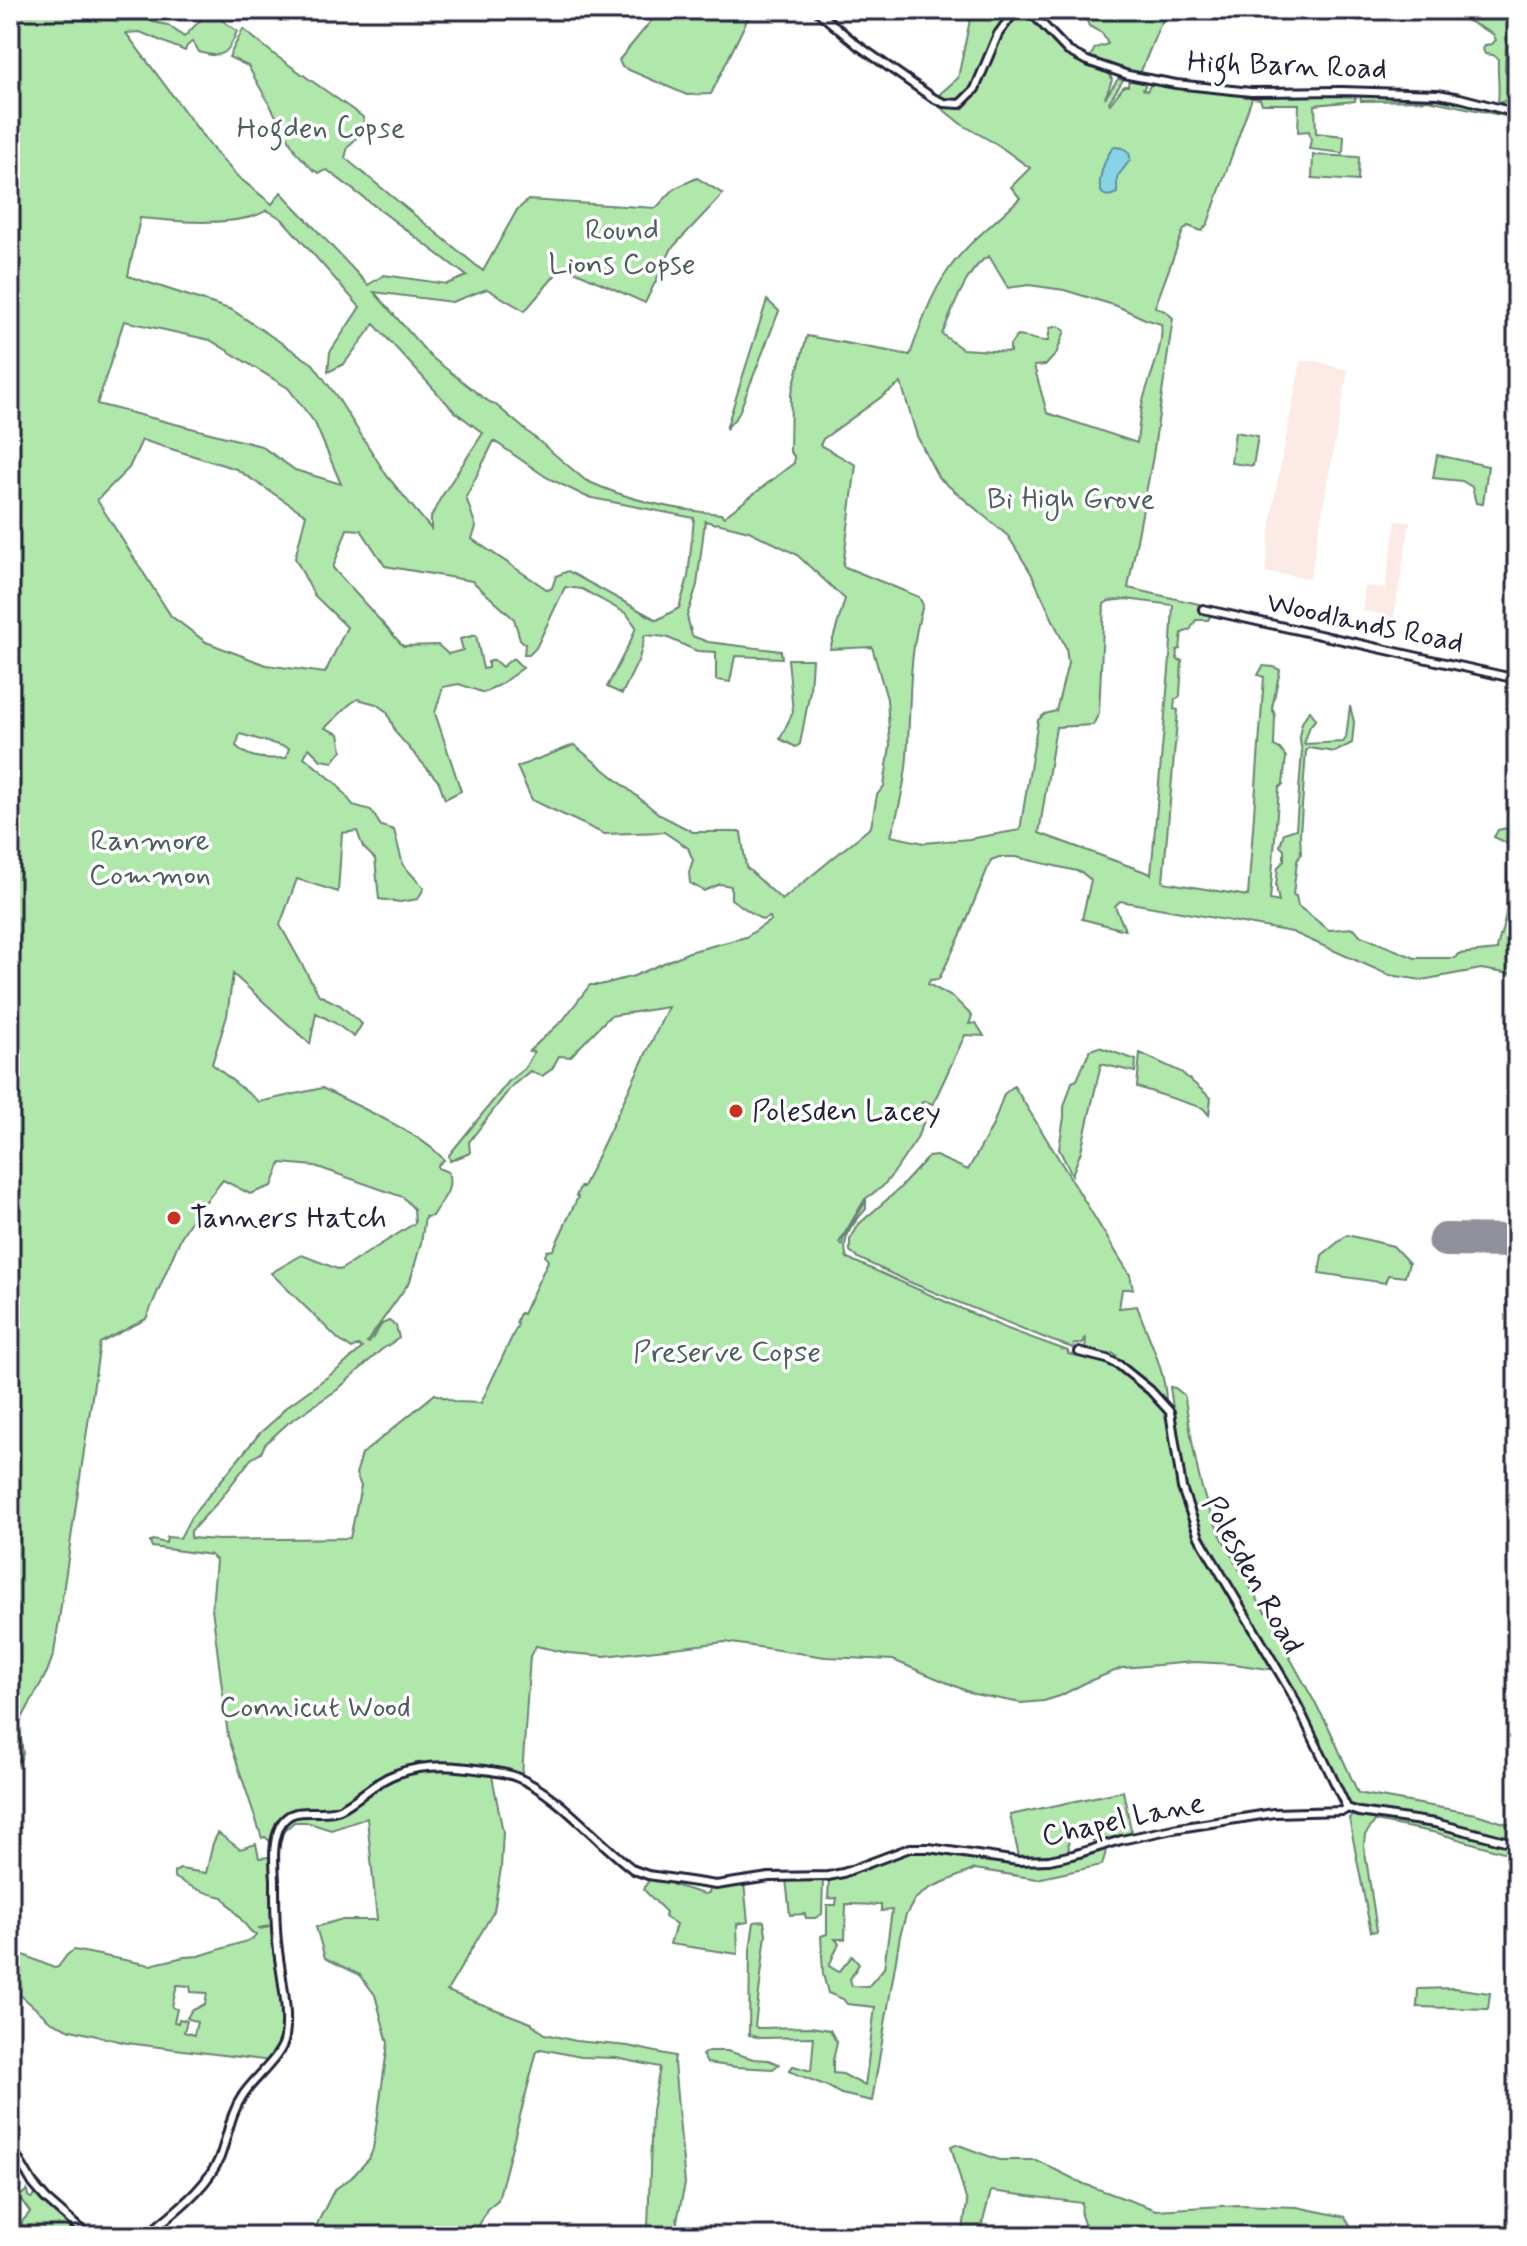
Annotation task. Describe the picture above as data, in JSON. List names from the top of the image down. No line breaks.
{"streets":{"street":["High Barn Road","Woodlands Road","Polesden Road","Chapel Lane"]},"crossings":[["Polesden Road","Chapel Lane"]],"parks":["Hogden Copse","Round Lions Copse","Bi High Grove","Ranmore Common","Preserve Copse","Connicut Wood"],"places":["Polesden Lacey","Tanners Hatch"]}
